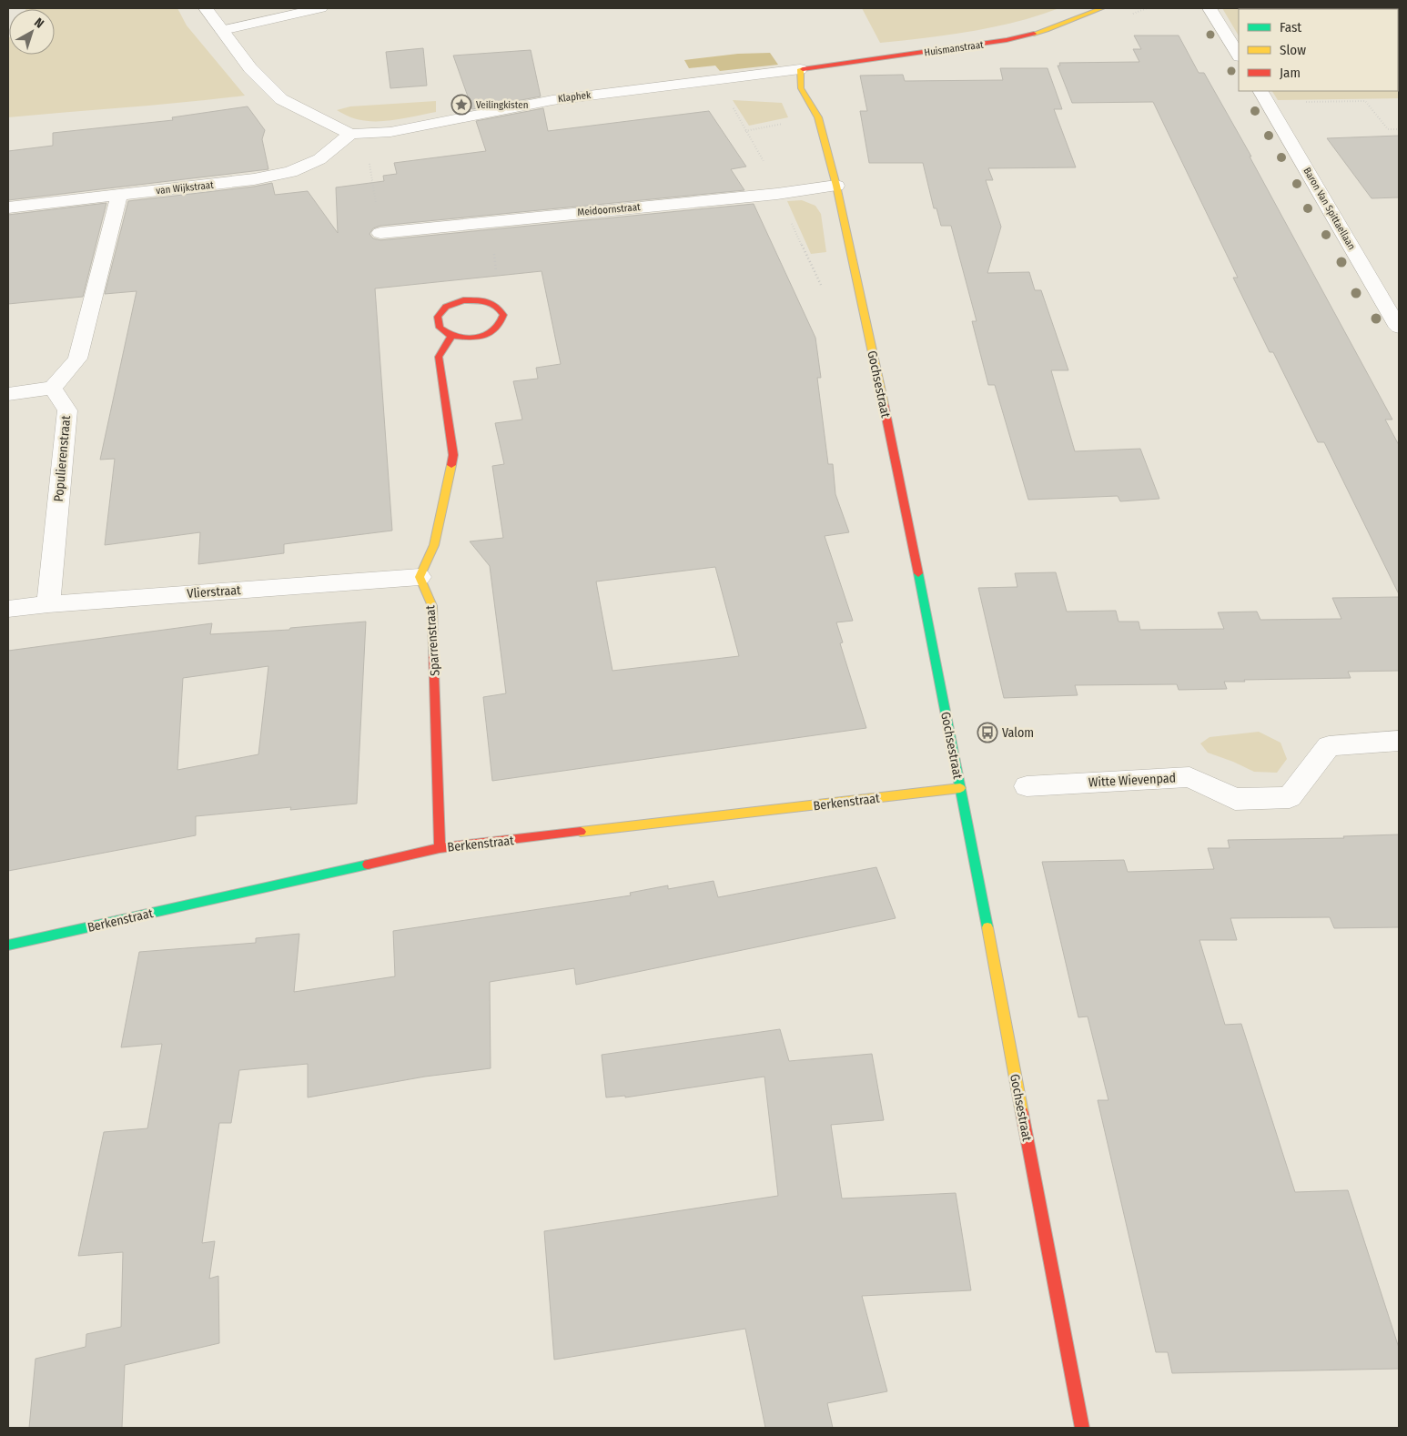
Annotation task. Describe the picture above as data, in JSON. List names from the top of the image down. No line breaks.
{"streets":{"street":["Huismanstraat","Klaphek","van Wijkstraat","Baron Van Spittaellaan","Meidoornstraat","Gochsestraat","Populierenstraat","Vlierstraat","Sparrenstraat","Witte Wievenpad","Berkenstraat"]},"crossings":[["Huismanstraat","Klaphek"],["Huismanstraat","Gochsestraat"],["Klaphek","van Wijkstraat"],["Klaphek","Gochsestraat"],["Meidoornstraat","Gochsestraat"],["Gochsestraat","Berkenstraat"],["Populierenstraat","Vlierstraat"],["Vlierstraat","Sparrenstraat"],["Sparrenstraat","Berkenstraat"]],"places":{"place":["Veilingkisten"],"bus stop":["Valom"]},"legend":["Fast","Slow","Jam"],"north":"top right"}
